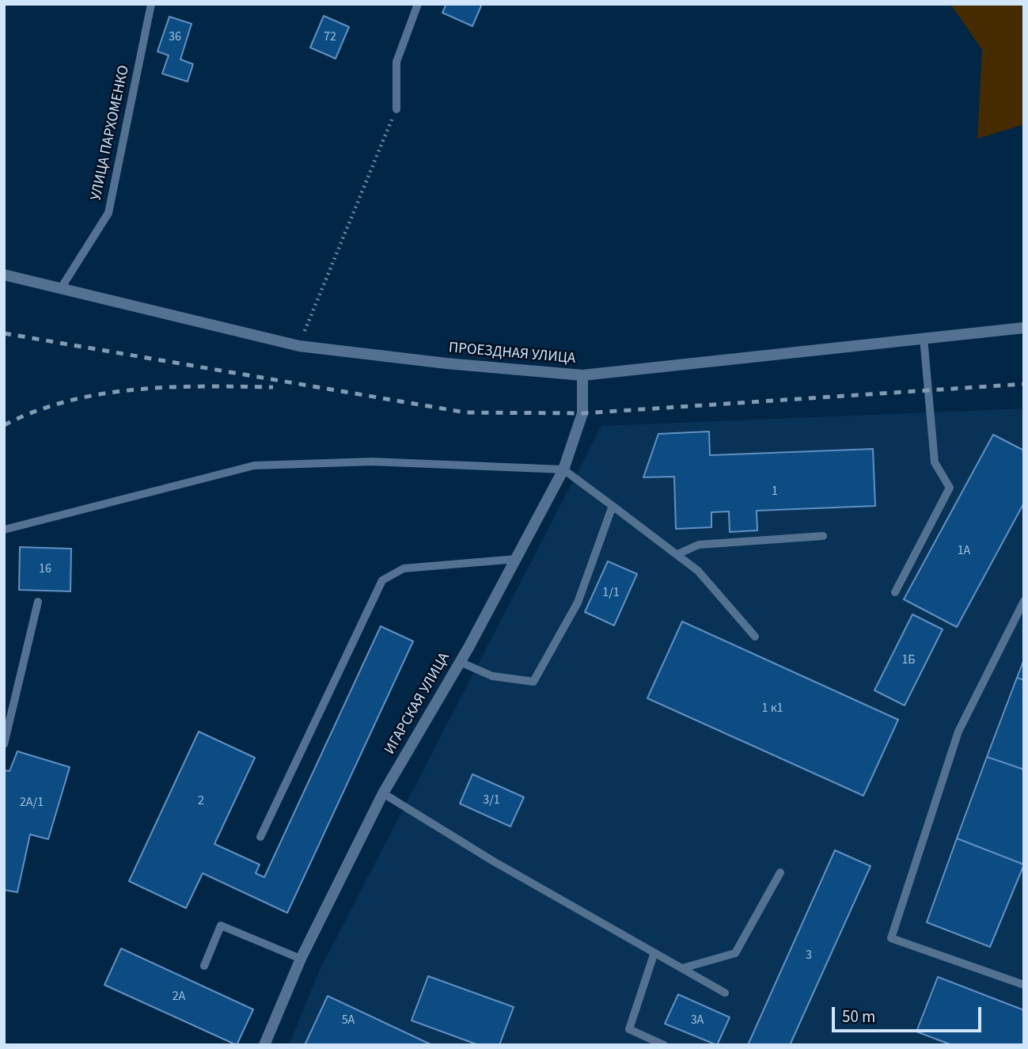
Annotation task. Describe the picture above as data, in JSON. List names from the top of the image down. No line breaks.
{"streets":{"street":["ПРОЕЗДНАЯ УЛИЦА","ИГАРСКАЯ УЛИЦА"],"lane":["УЛИЦА ПАРХОМЕНКО"]},"crossings":[["УЛИЦА ПАРХОМЕНКО","ПРОЕЗДНАЯ УЛИЦА"],["ПРОЕЗДНАЯ УЛИЦА","ИГАРСКАЯ УЛИЦА"]],"house_numbers":["36","72","1","1А","16","1/1","1Б","1 к1","3/1","2","2А/1","3","2А","5А","3А"],"scale_bar":"50 m"}
